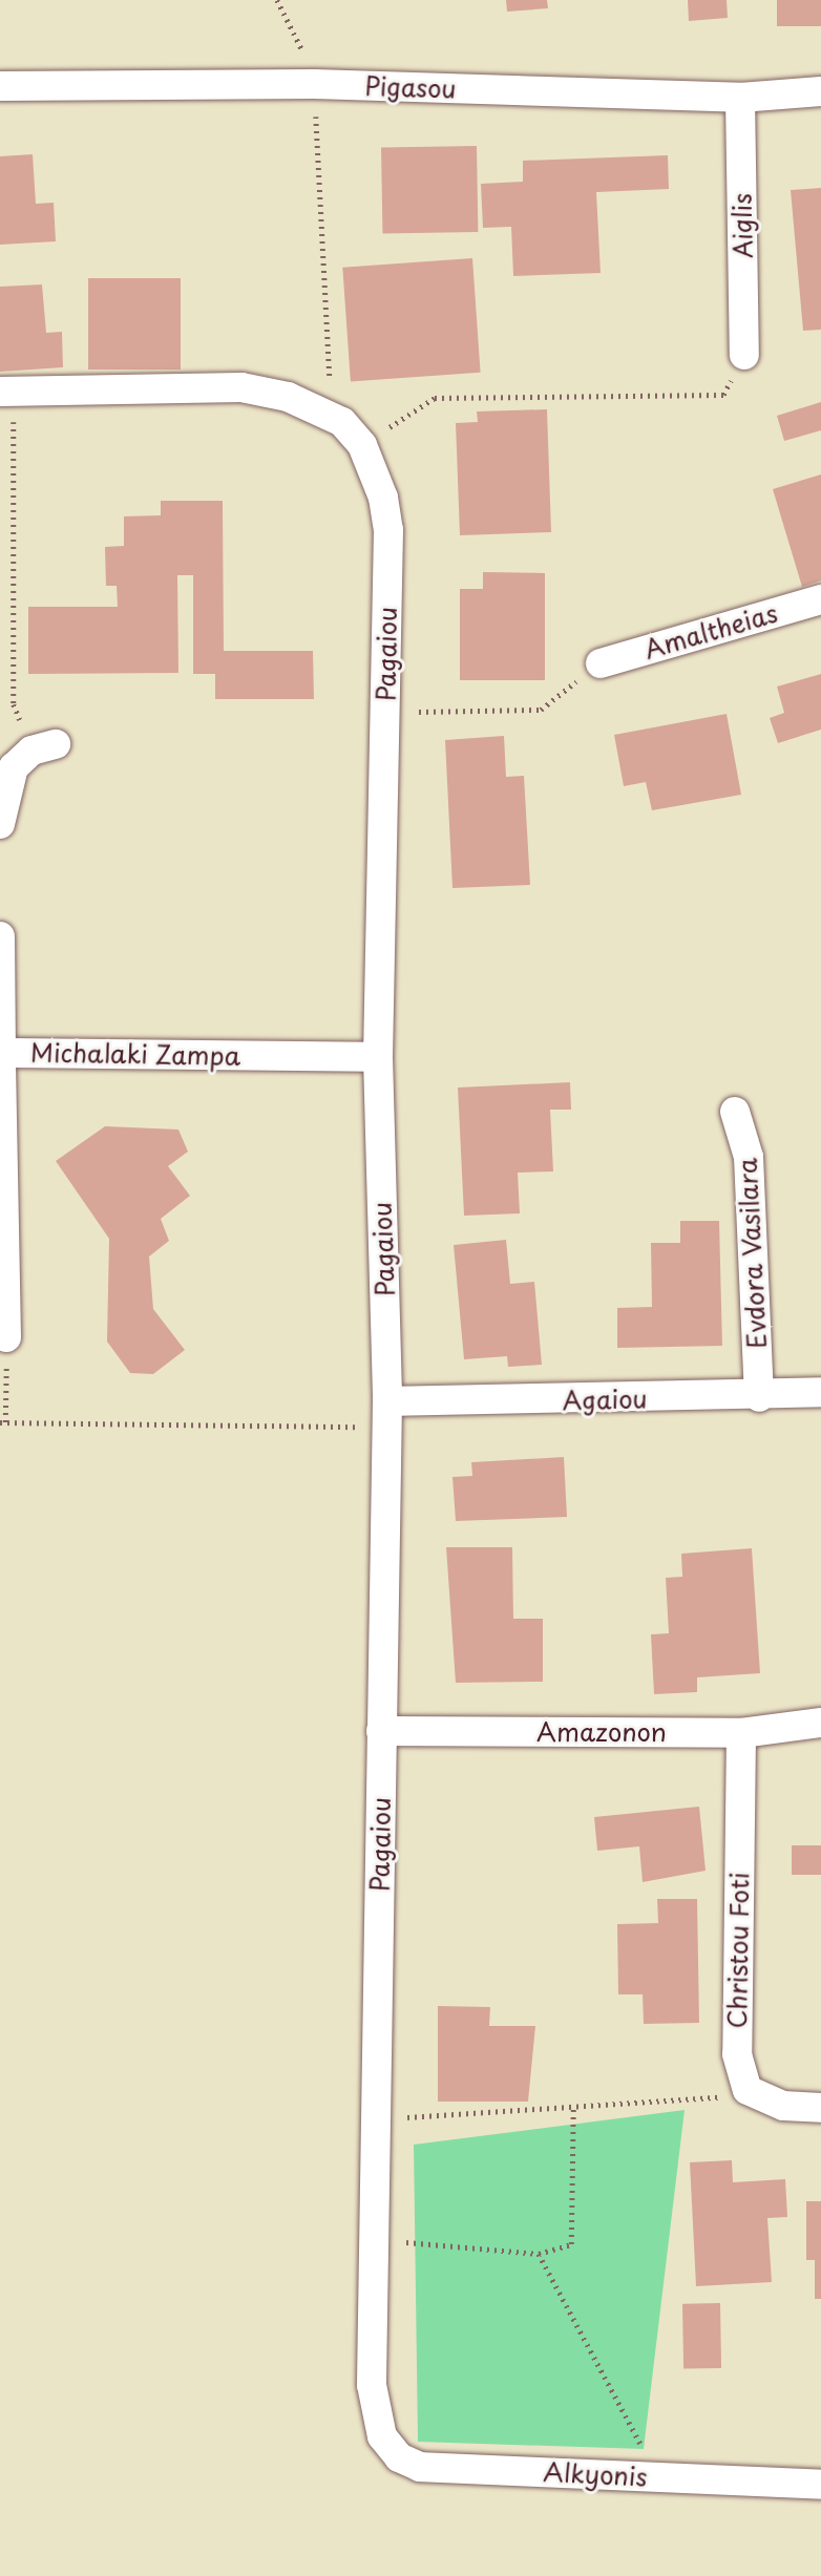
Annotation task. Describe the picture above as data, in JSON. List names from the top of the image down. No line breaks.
{"streets":{"street":["Pigasou","Aiglis","Amaltheias","Pagaiou","Michalaki Zampa","Evdora Vasilara","Agaiou","Amazonon","Christou Foti","Alkyonis"]},"crossings":[["Pigasou","Aiglis"],["Pagaiou","Michalaki Zampa"],["Pagaiou","Agaiou"],["Pagaiou","Amazonon"],["Pagaiou","Alkyonis"],["Evdora Vasilara","Agaiou"],["Amazonon","Christou Foti"]]}
